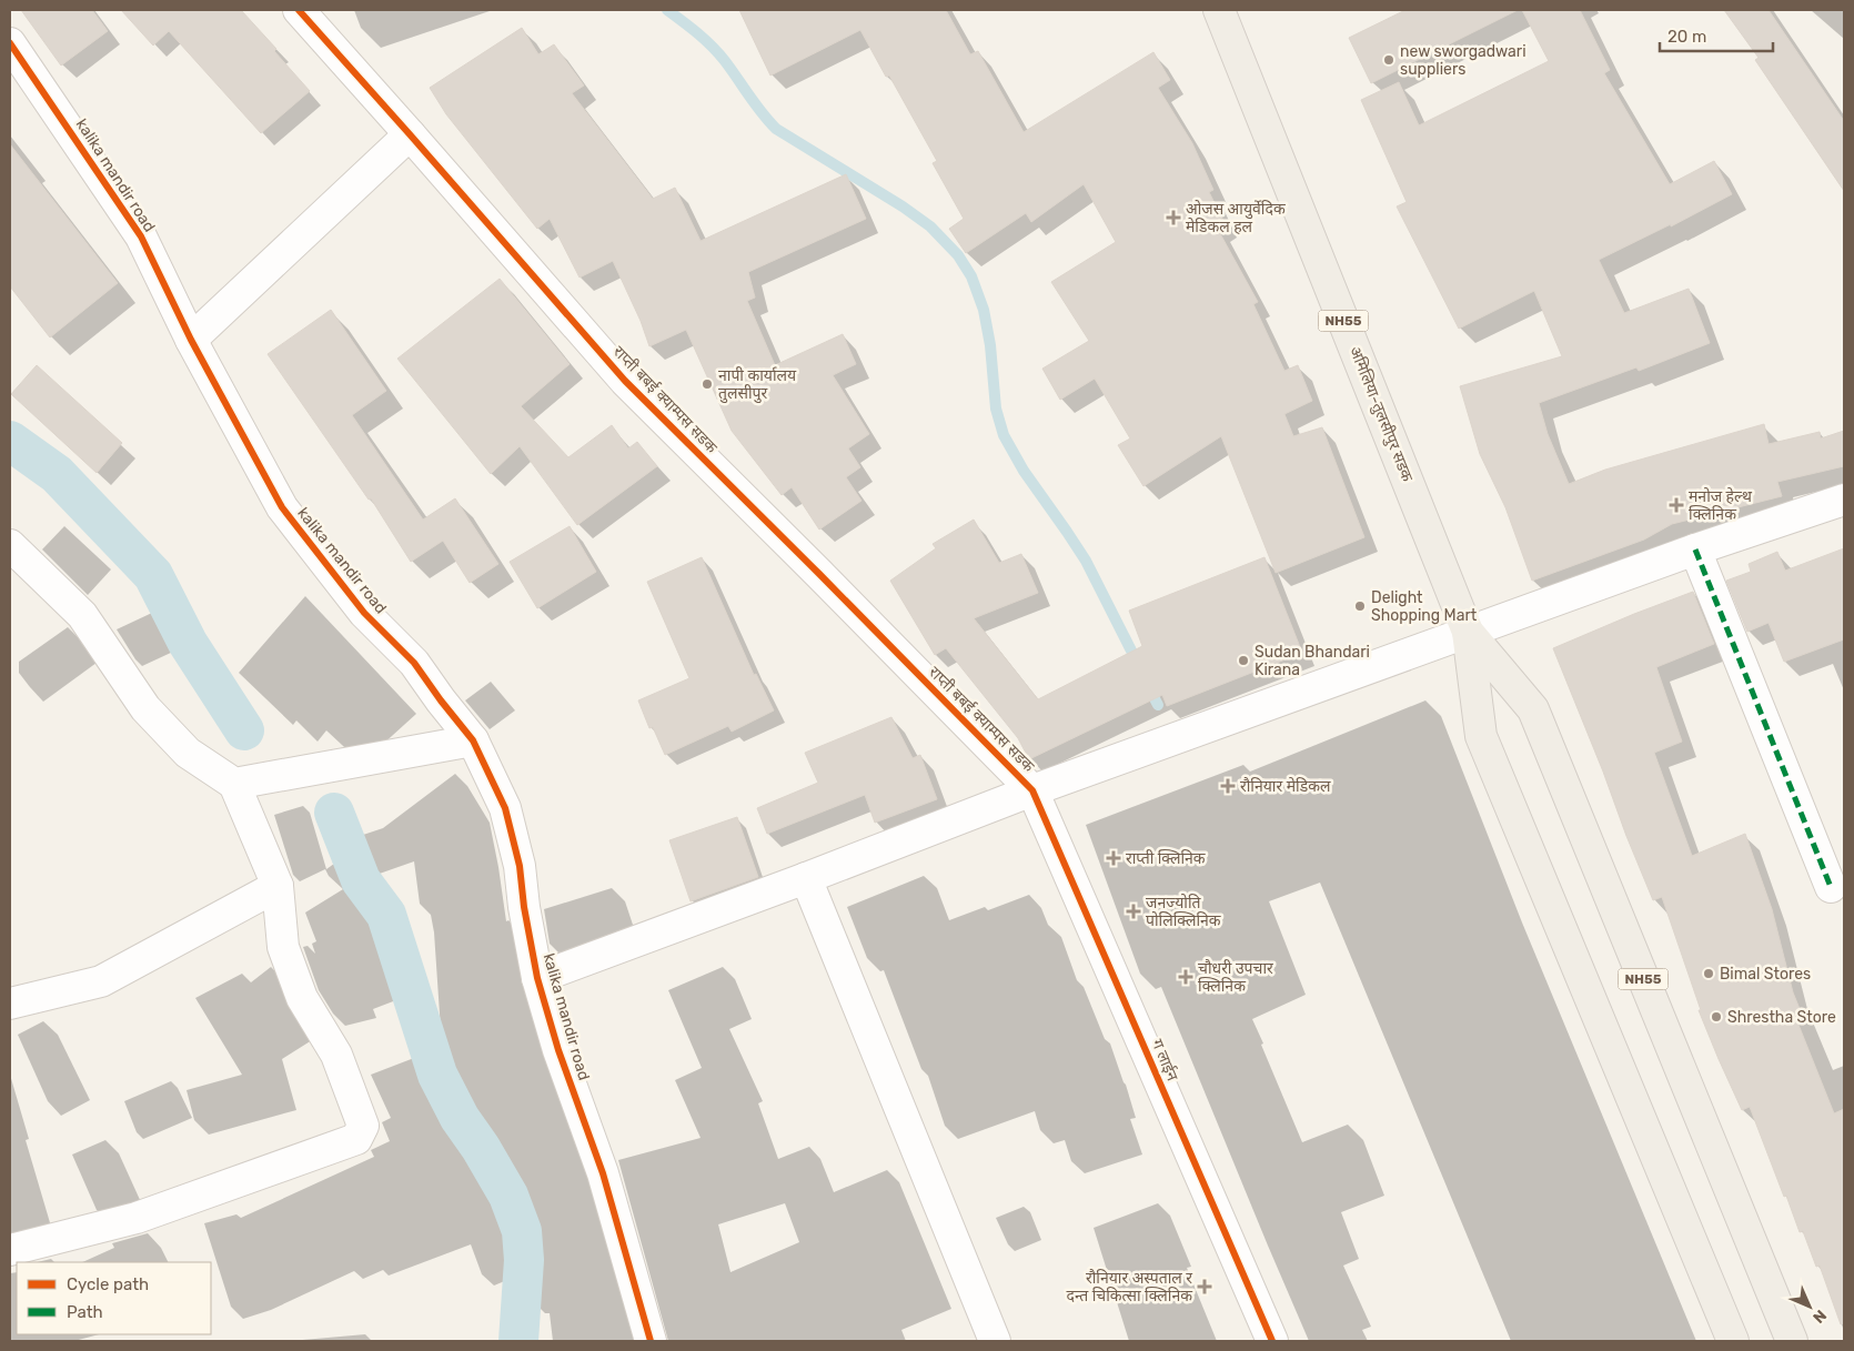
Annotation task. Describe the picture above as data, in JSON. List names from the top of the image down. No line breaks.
{"streets":{"main road":["NH55","अमिलिया-तुलसीपुर सडक"],"street":["kalika mandir road","राप्ती बबई क्याम्पस सडक","ग लाईन"]},"crossings":[["NH55","अमिलिया-तुलसीपुर सडक"],["राप्ती बबई क्याम्पस सडक","ग लाईन"]],"places":{"other":["new sworgadwari suppliers","नापी कार्यालय तुलसीपुर","Delight Shopping Mart","Sudan Bhandari Kirana","Bimal Stores","Shrestha Store"],"health":["ओजस आयुर्वेदिक मेडिकल हल","मनोज हेल्थ क्लिनिक","रौनियार मेडिकल","राप्ती क्लिनिक","जनज्योति पोलिक्लिनिक","चौधरी उपचार क्लिनिक","रौनियार अस्पताल र दन्त चिकित्सा क्लिनिक"]},"legend":["Cycle path","Path"],"scale_bar":"20 m","north":"bottom right"}
